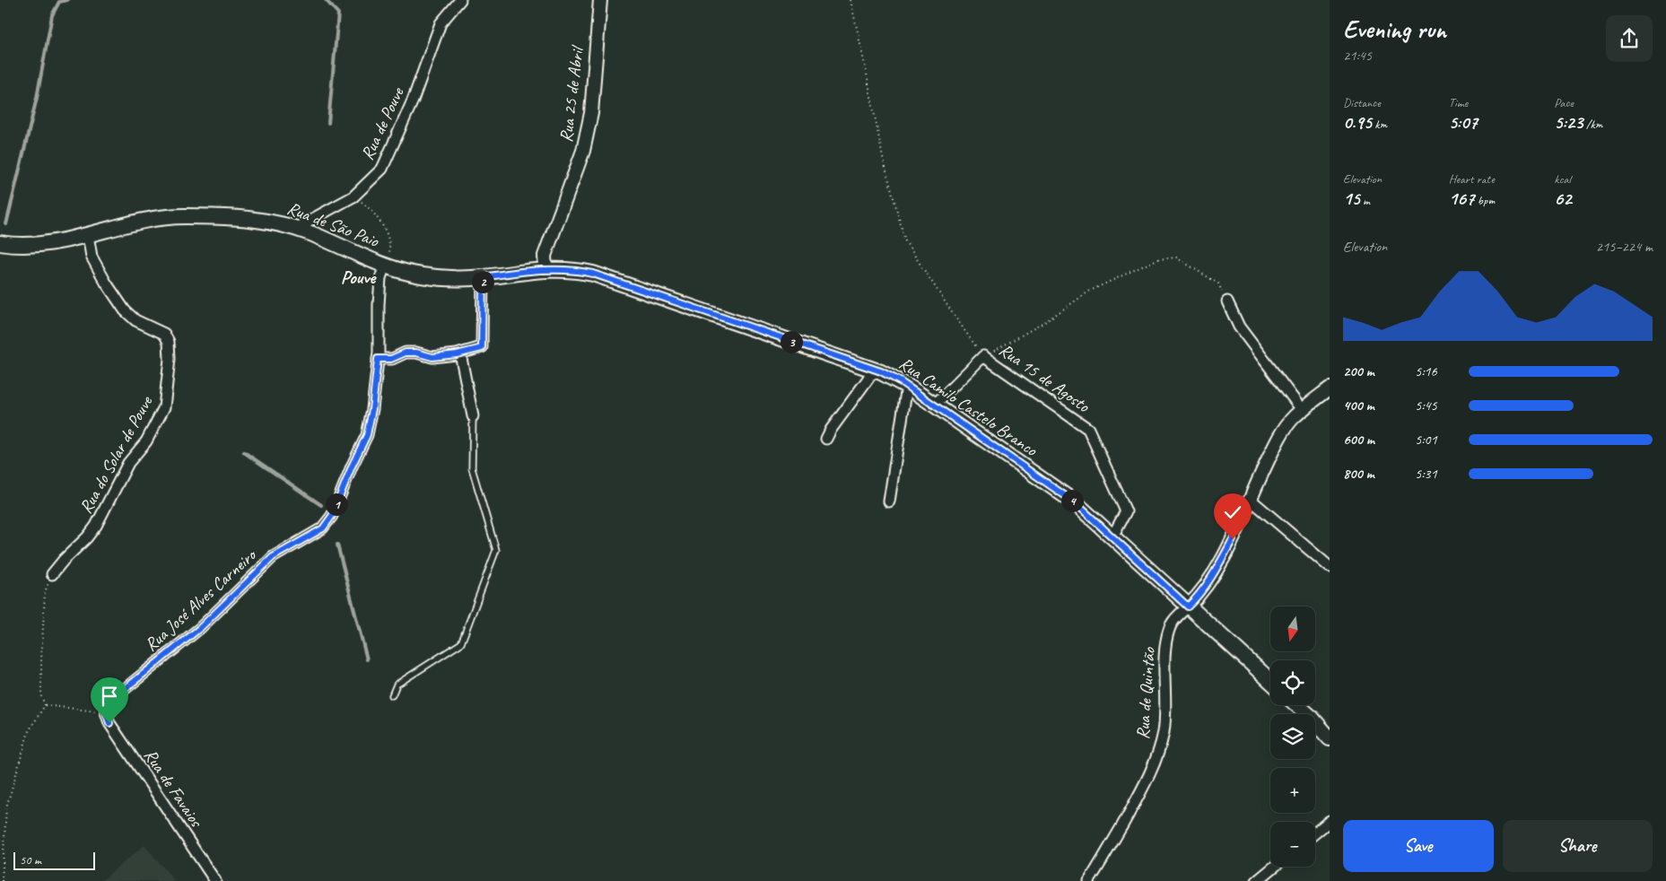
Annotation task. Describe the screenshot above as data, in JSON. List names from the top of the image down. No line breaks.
{"streets":{"main road":["Rua de São Paio","Rua Camilo Castelo Branco"],"street":["Rua 25 de Abril","Rua de Pouve","Rua 15 de Agosto","Rua do Solar de Pouve","Rua José Alves Carneiro","Rua de Quintão","Rua de Favaios"]},"crossings":[["Rua 25 de Abril","Rua de São Paio"],["Rua 25 de Abril","Rua Camilo Castelo Branco"],["Rua de Pouve","Rua de São Paio"],["Rua de São Paio","Rua Camilo Castelo Branco"],["Rua de São Paio","Rua do Solar de Pouve"],["Rua de São Paio","Rua José Alves Carneiro"],["Rua 15 de Agosto","Rua Camilo Castelo Branco"],["Rua Camilo Castelo Branco","Rua de Quintão"],["Rua José Alves Carneiro","Rua de Favaios"]],"districts":["Pouve"],"scale_bar":"50 m","north":"bottom","page":{"heading":["Evening run","21:45"],"stats":[["Distance","0.95 km"],["Time","5:07"],["Pace","5:23 /km"],["Elevation","15 m"],["Heart rate","167 bpm"],["kcal","62"]],"chart":["Elevation","215–224 m"],"pins":["2","3","4","1"],"list":[{"name":"200 m","note":"5:16"},{"name":"400 m","note":"5:45"},{"name":"600 m","note":"5:01"},{"name":"800 m","note":"5:31"}],"map_buttons":["+","−"],"buttons":["Save","Share"],"scale":"50 m"}}
